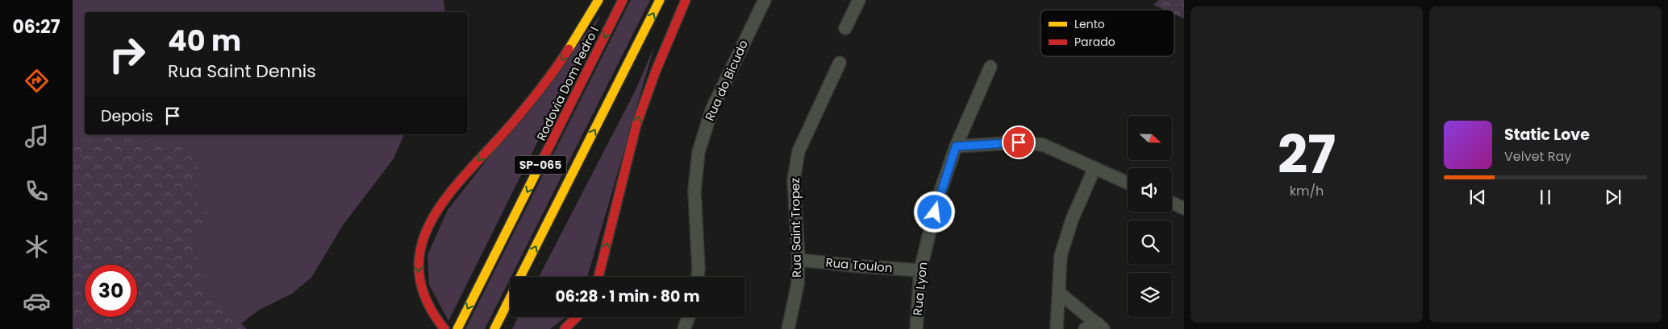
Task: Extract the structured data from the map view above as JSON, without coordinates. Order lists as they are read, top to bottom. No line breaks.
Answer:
{"streets":{"highway":["Rodovia Dom Pedro I","SP-065"],"street":["Rua do Bicudo","Rua Saint Tropez","Rua Toulon","Rua Lyon"]},"crossings":[["Rua Saint Tropez","Rua Toulon"],["Rua Toulon","Rua Lyon"]],"legend":["Lento","Parado"],"north":"right","page":{"tabs":"06:27","tile":["27","km/h"],"turn":["40 m","Rua Saint Dennis"],"then":"Depois","song":["Static Love","Velvet Ray"],"limit":"30","trip":"06:28 · 1 min · 80 m"}}
